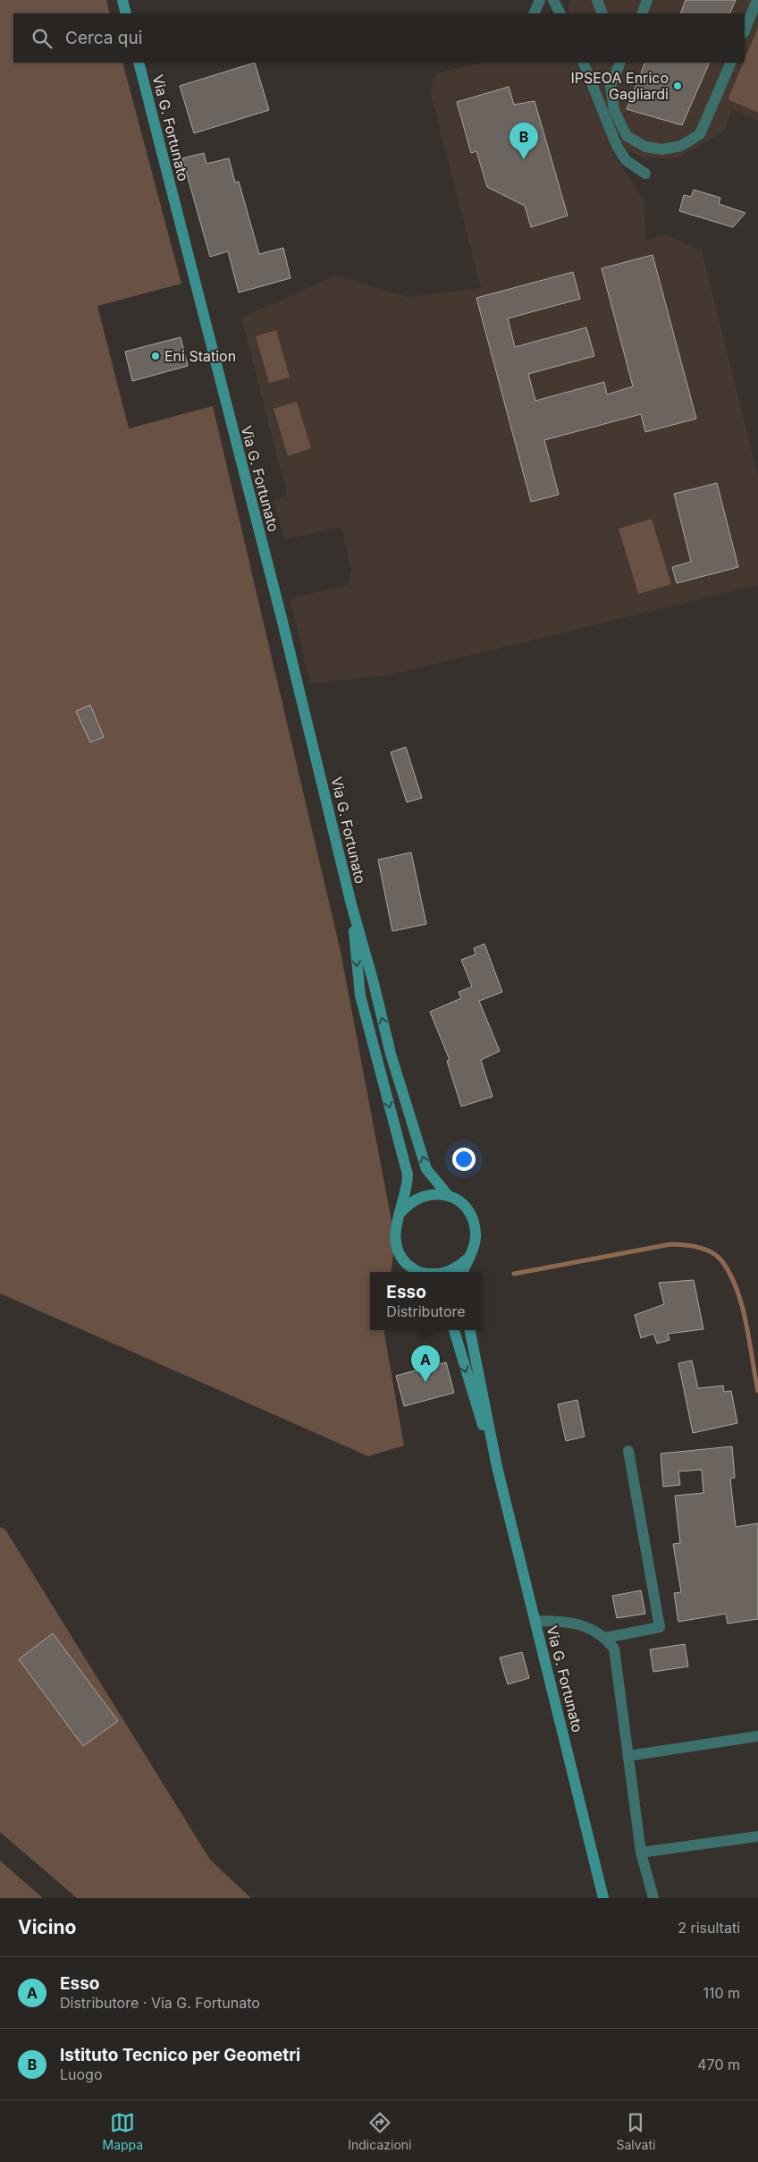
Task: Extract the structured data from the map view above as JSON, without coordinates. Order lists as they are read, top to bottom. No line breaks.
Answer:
{"streets":{"main road":["Via G. Fortunato"]},"places":["IPSEOA Enrico Gagliardi","Eni Station"],"page":{"search":"Cerca qui","pins":["B","A"],"popup":["Esso","Distributore"],"heading":["Vicino","2 risultati"],"list":[{"mark":"A","name":"Esso","note":"Distributore · Via G. Fortunato","value":"110 m"},{"mark":"B","name":"Istituto Tecnico per Geometri","note":"Luogo","value":"470 m"}],"nav":["Mappa","Indicazioni","Salvati"]}}
